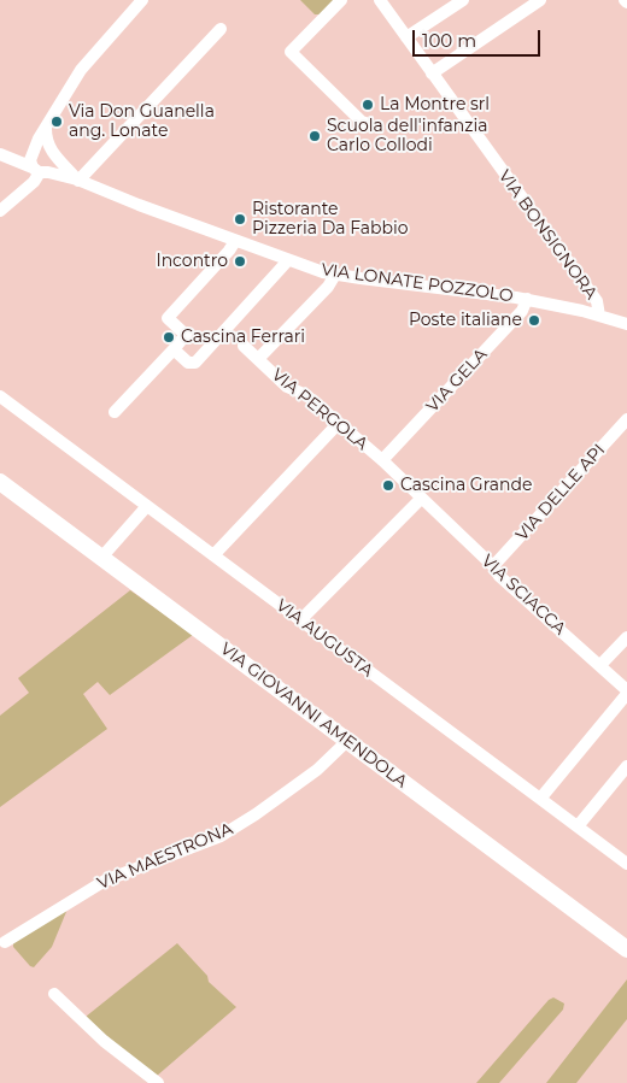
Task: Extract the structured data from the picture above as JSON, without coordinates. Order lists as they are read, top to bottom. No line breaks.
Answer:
{"streets":{"main road":["VIA GIOVANNI AMENDOLA"],"street":["VIA BONSIGNORA","VIA LONATE POZZOLO","VIA GELA","VIA PERGOLA","VIA DELLE API","VIA SCIACCA","VIA AUGUSTA","VIA MAESTRONA"]},"crossings":[["VIA BONSIGNORA","VIA LONATE POZZOLO"],["VIA LONATE POZZOLO","VIA GELA"],["VIA GELA","VIA PERGOLA"],["VIA PERGOLA","VIA SCIACCA"],["VIA DELLE API","VIA SCIACCA"],["VIA GIOVANNI AMENDOLA","VIA MAESTRONA"]],"places":["La Montre srl","Via Don Guanella ang. Lonate","Scuola dell'infanzia Carlo Collodi","Ristorante Pizzeria Da Fabbio","Incontro","Poste italiane","Cascina Ferrari","Cascina Grande"],"scale_bar":"100 m"}
